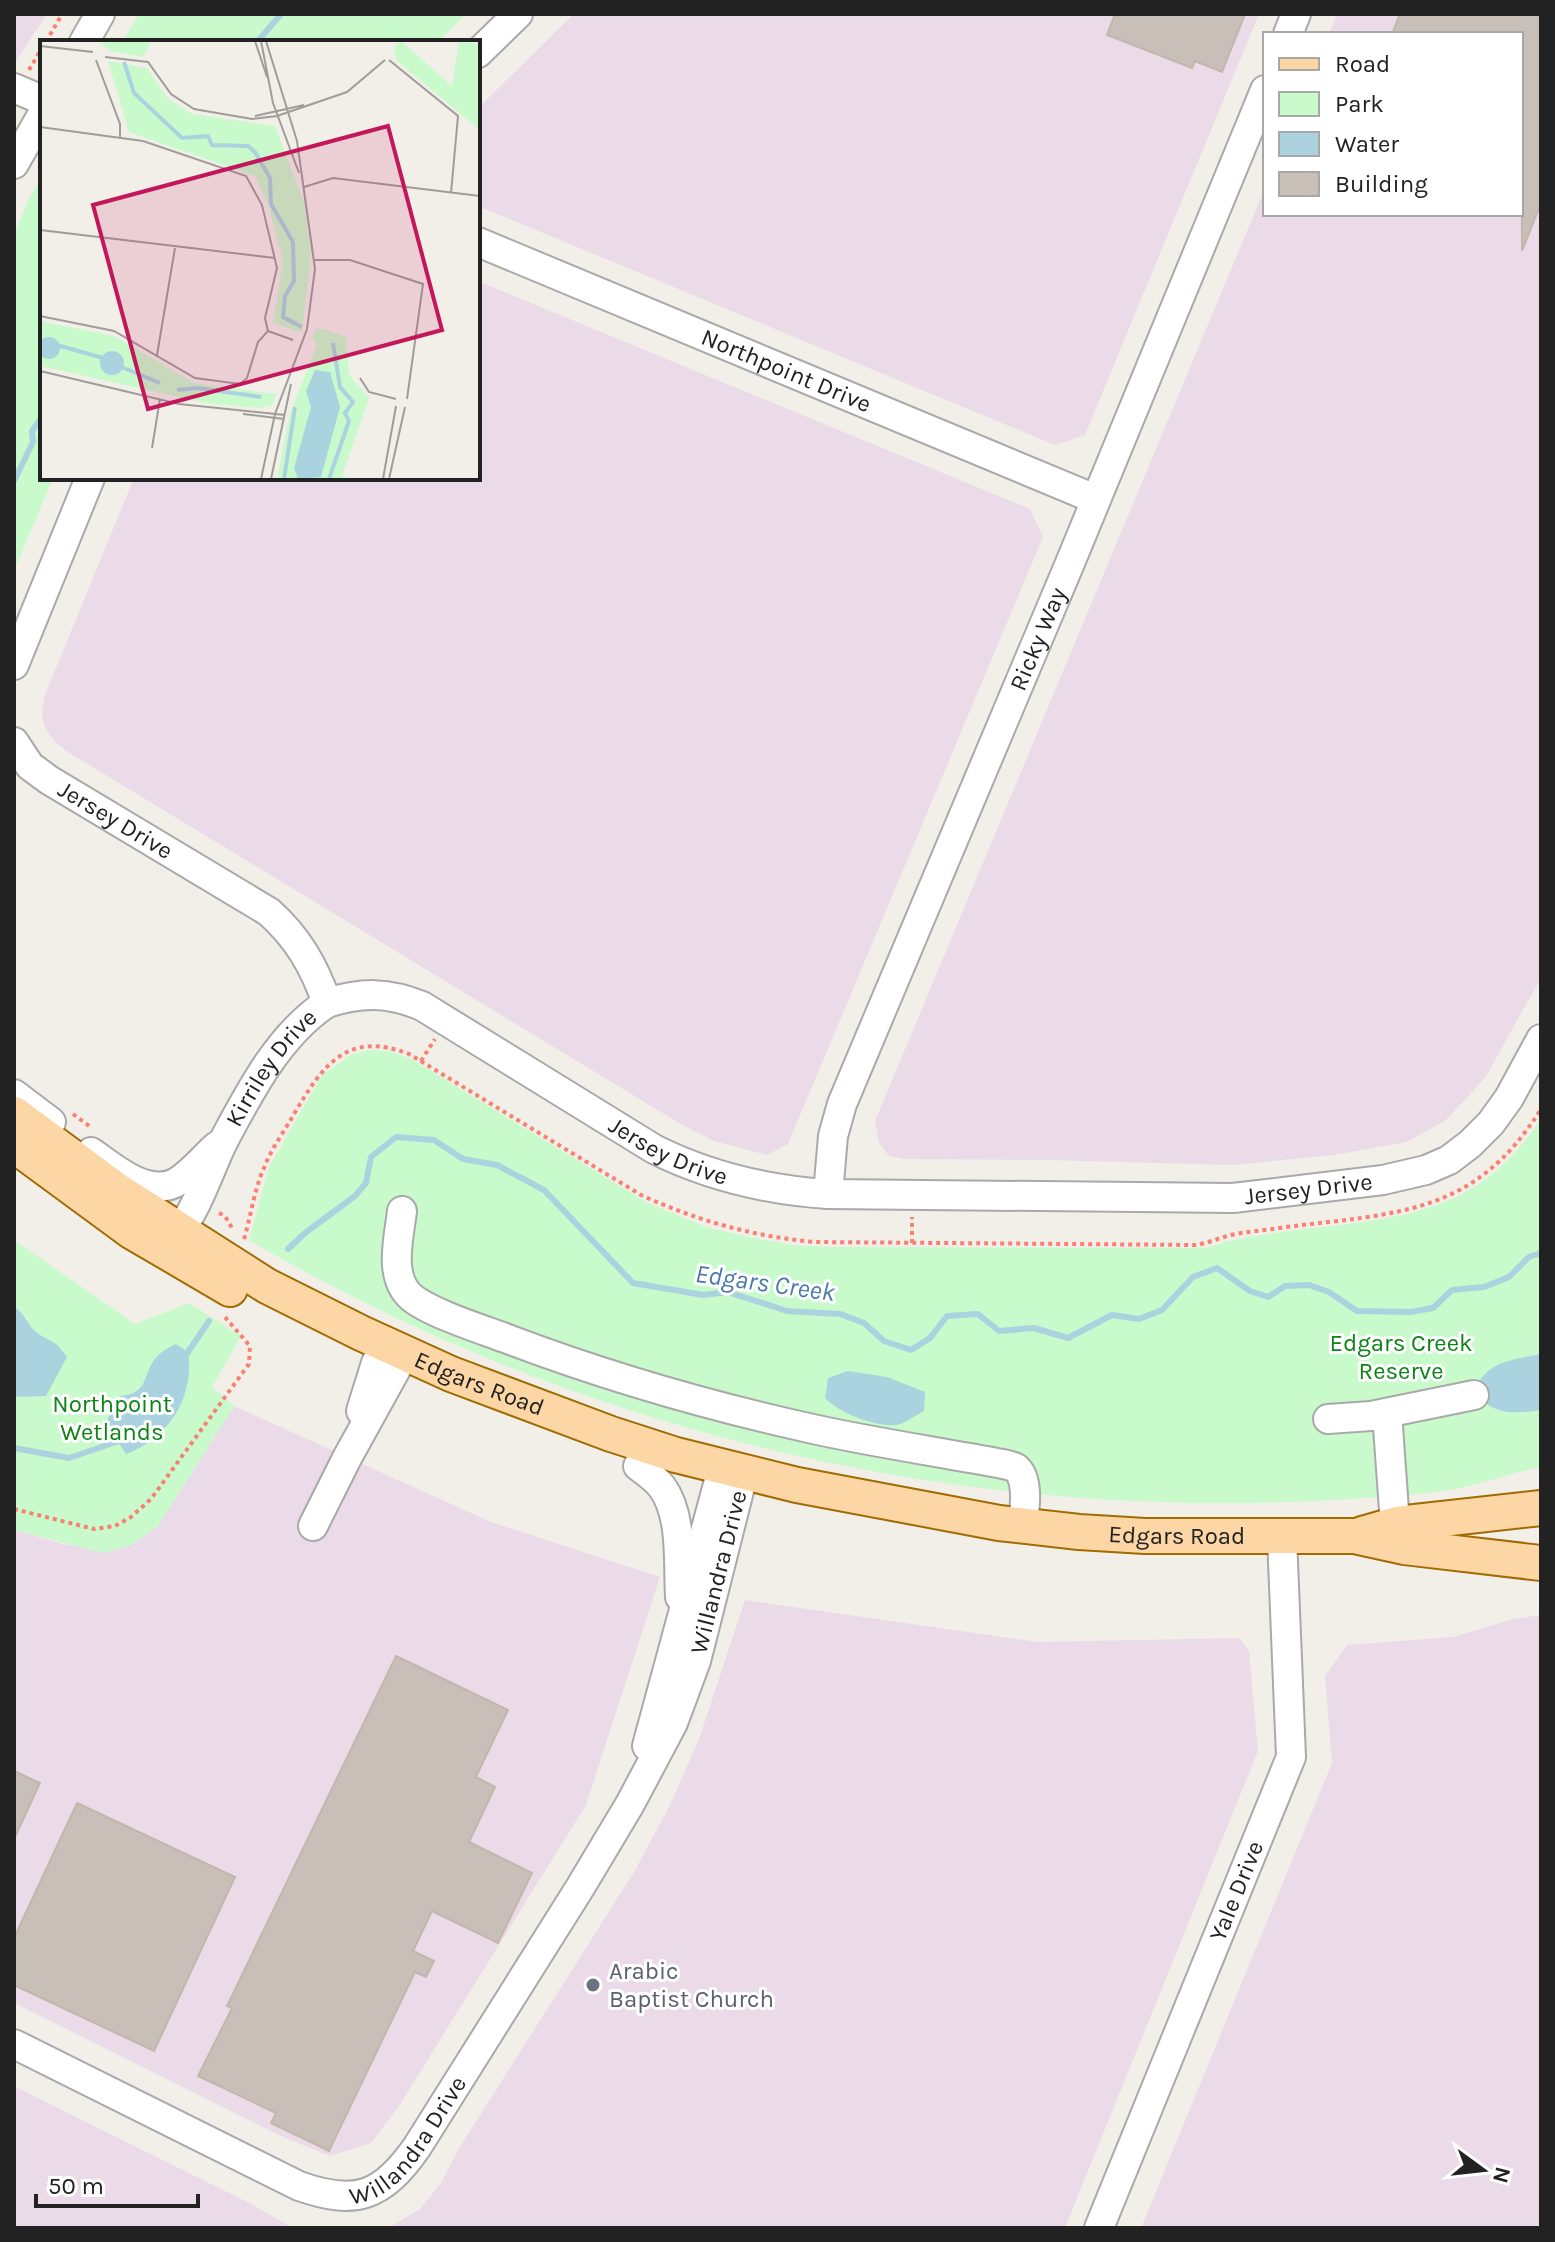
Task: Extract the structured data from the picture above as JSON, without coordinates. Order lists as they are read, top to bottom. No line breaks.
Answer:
{"streets":{"main road":["Edgars Road"],"street":["Northpoint Drive","Ricky Way","Jersey Drive","Kirriley Drive","Willandra Drive","Yale Drive"]},"crossings":[["Northpoint Drive","Ricky Way"],["Ricky Way","Jersey Drive"],["Jersey Drive","Kirriley Drive"],["Kirriley Drive","Edgars Road"],["Edgars Road","Willandra Drive"],["Edgars Road","Yale Drive"]],"water":["Edgars Creek"],"parks":["Edgars Creek Reserve","Northpoint Wetlands"],"places":["Arabic Baptist Church"],"legend":["Road","Park","Water","Building"],"scale_bar":"50 m","north":"right"}
